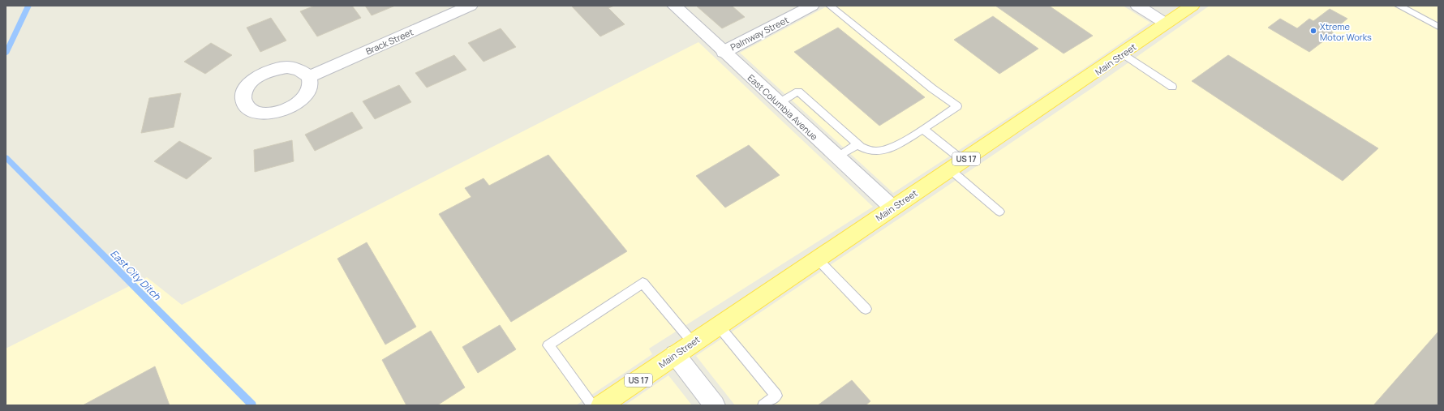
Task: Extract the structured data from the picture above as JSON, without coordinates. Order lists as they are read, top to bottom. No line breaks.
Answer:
{"streets":{"main road":["Main Street","US 17"],"street":["Palmway Street","Brack Street","East Columbia Avenue"]},"crossings":[["Palmway Street","East Columbia Avenue"],["Main Street","East Columbia Avenue"]],"water":["East City Ditch"],"places":["Xtreme Motor Works"]}
